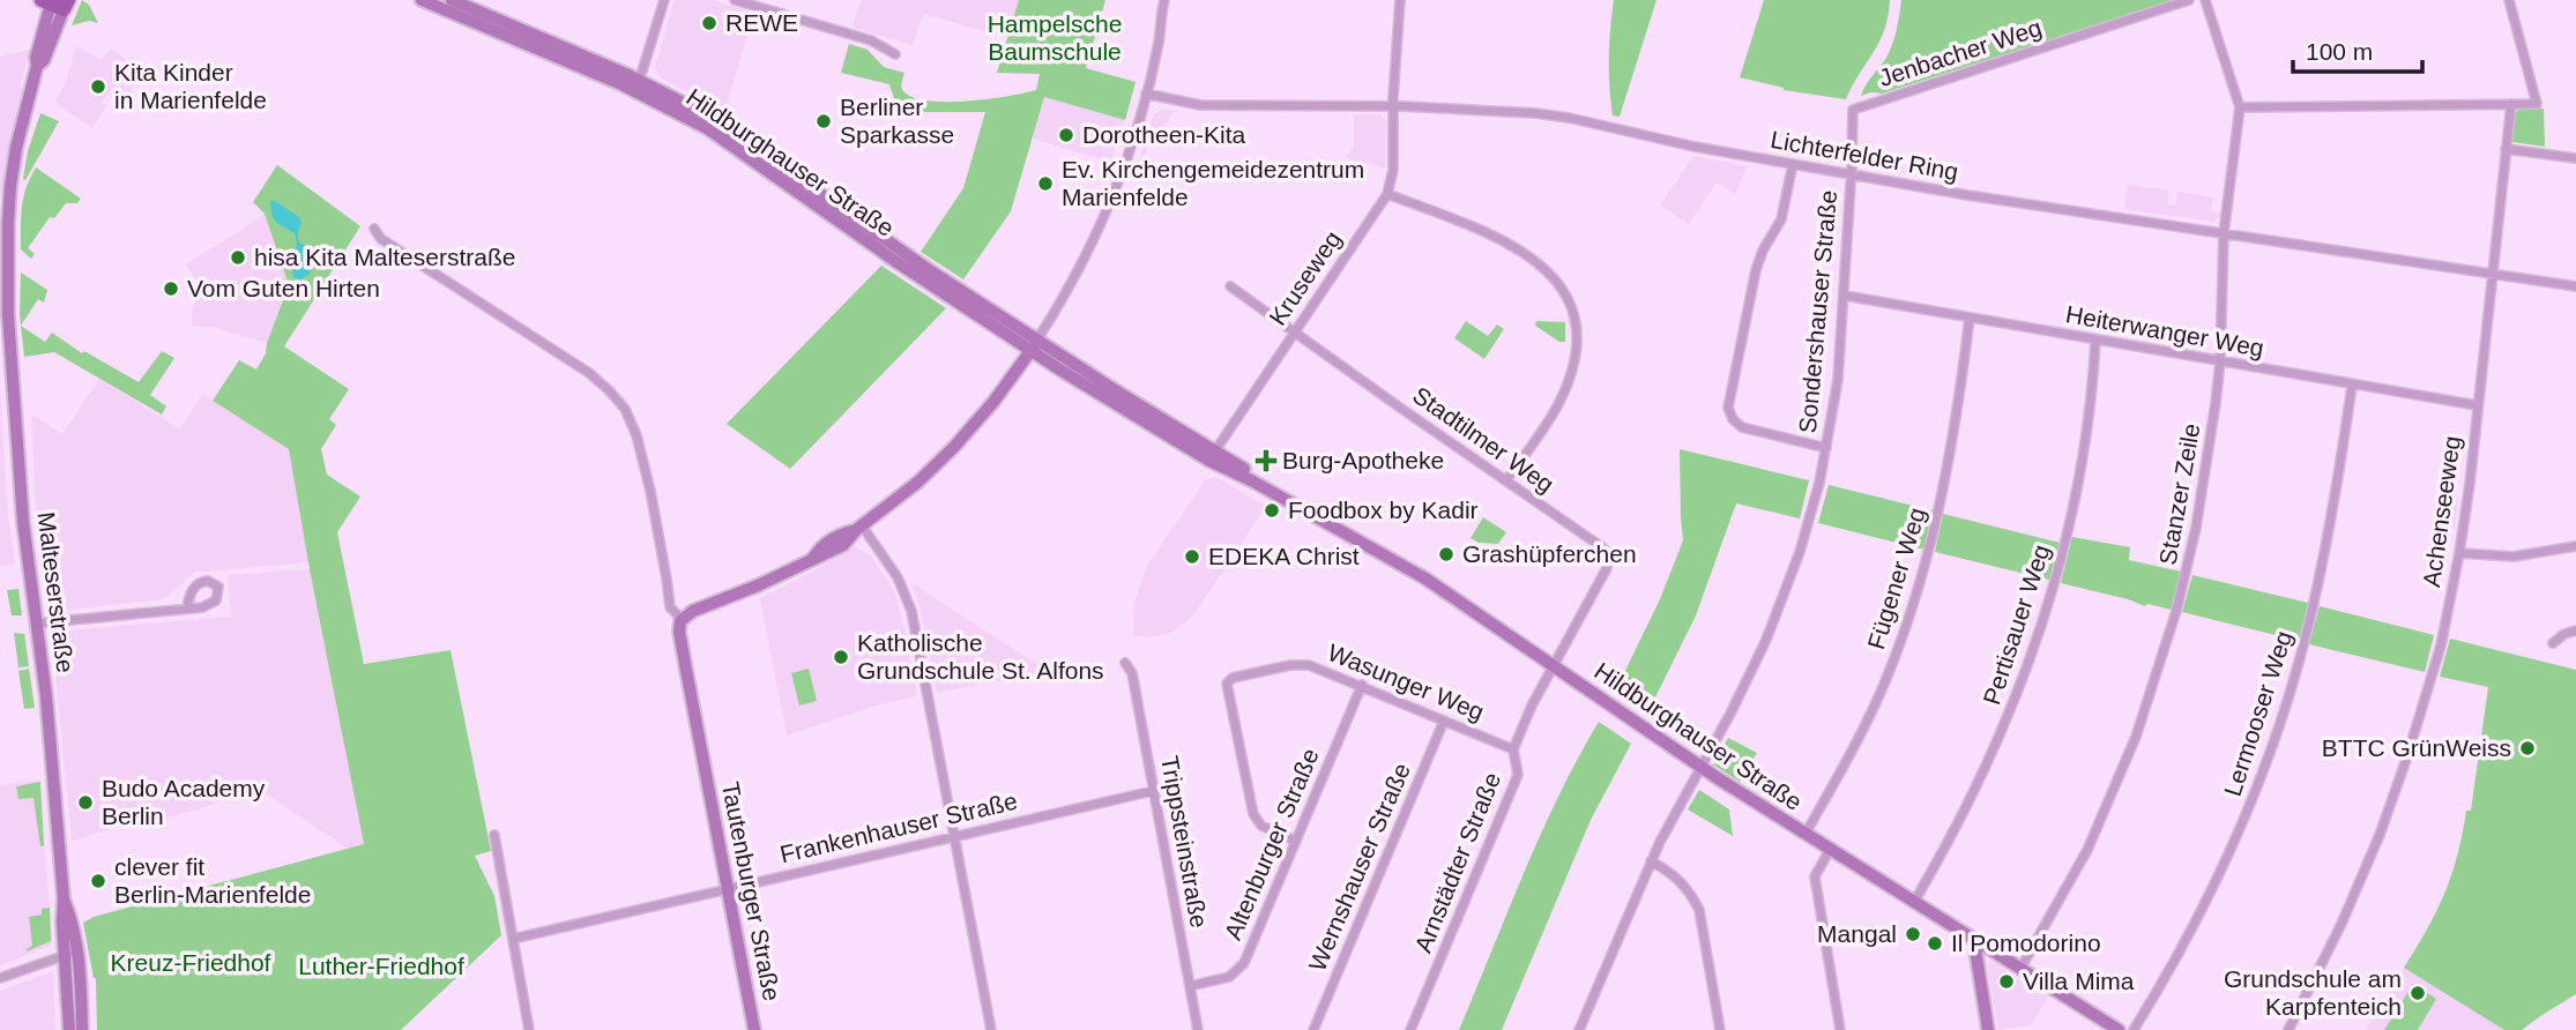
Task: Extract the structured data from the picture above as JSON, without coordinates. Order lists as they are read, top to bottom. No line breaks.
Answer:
{"streets":{"main road":["Hildburghauser Straße","Malteserstraße","Tautenburger Straße"],"street":["Jenbacher Weg","Lichterfelder Ring","Kruseweg","Sondershauser Straße","Heiterwanger Weg","Stadtilmer Weg","Stanzer Zeile","Achenseeweg","Fügener Weg","Pertisauer Weg","Wasunger Weg","Lermooser Weg","Frankenhauser Straße","Trippsteinstraße","Altenburger Straße","Arnstädter Straße","Wernshauser Straße"]},"crossings":[["Jenbacher Weg","Lichterfelder Ring"],["Jenbacher Weg","Sondershauser Straße"],["Lichterfelder Ring","Kruseweg"],["Lichterfelder Ring","Sondershauser Straße"],["Lichterfelder Ring","Stanzer Zeile"],["Lichterfelder Ring","Achenseeweg"],["Hildburghauser Straße","Kruseweg"],["Hildburghauser Straße","Sondershauser Straße"],["Hildburghauser Straße","Stadtilmer Weg"],["Hildburghauser Straße","Stanzer Zeile"],["Hildburghauser Straße","Fügener Weg"],["Hildburghauser Straße","Pertisauer Weg"],["Hildburghauser Straße","Arnstädter Straße"],["Kruseweg","Stadtilmer Weg"],["Sondershauser Straße","Heiterwanger Weg"],["Heiterwanger Weg","Stanzer Zeile"],["Heiterwanger Weg","Achenseeweg"],["Heiterwanger Weg","Fügener Weg"],["Heiterwanger Weg","Pertisauer Weg"],["Heiterwanger Weg","Lermooser Weg"],["Stadtilmer Weg","Arnstädter Straße"],["Wasunger Weg","Altenburger Straße"],["Wasunger Weg","Arnstädter Straße"],["Wasunger Weg","Wernshauser Straße"],["Frankenhauser Straße","Trippsteinstraße"],["Frankenhauser Straße","Tautenburger Straße"],["Trippsteinstraße","Altenburger Straße"]],"parks":["Hampelsche Baumschule","Kreuz-Friedhof","Luther-Friedhof"],"places":{"other":["REWE","Kita Kinder in Marienfelde","Berliner Sparkasse","Dorotheen-Kita","Ev. Kirchengemeidezentrum Marienfelde","hisa Kita Malteserstraße","Vom Guten Hirten","Foodbox by Kadir","Grashüpferchen","EDEKA Christ","Katholische Grundschule St. Alfons","BTTC GrünWeiss","Budo Academy Berlin","clever fit Berlin-Marienfelde","Mangal","Il Pomodorino","Villa Mima","Grundschule am Karpfenteich"],"health":["Burg-Apotheke"]},"scale_bar":"100 m"}
